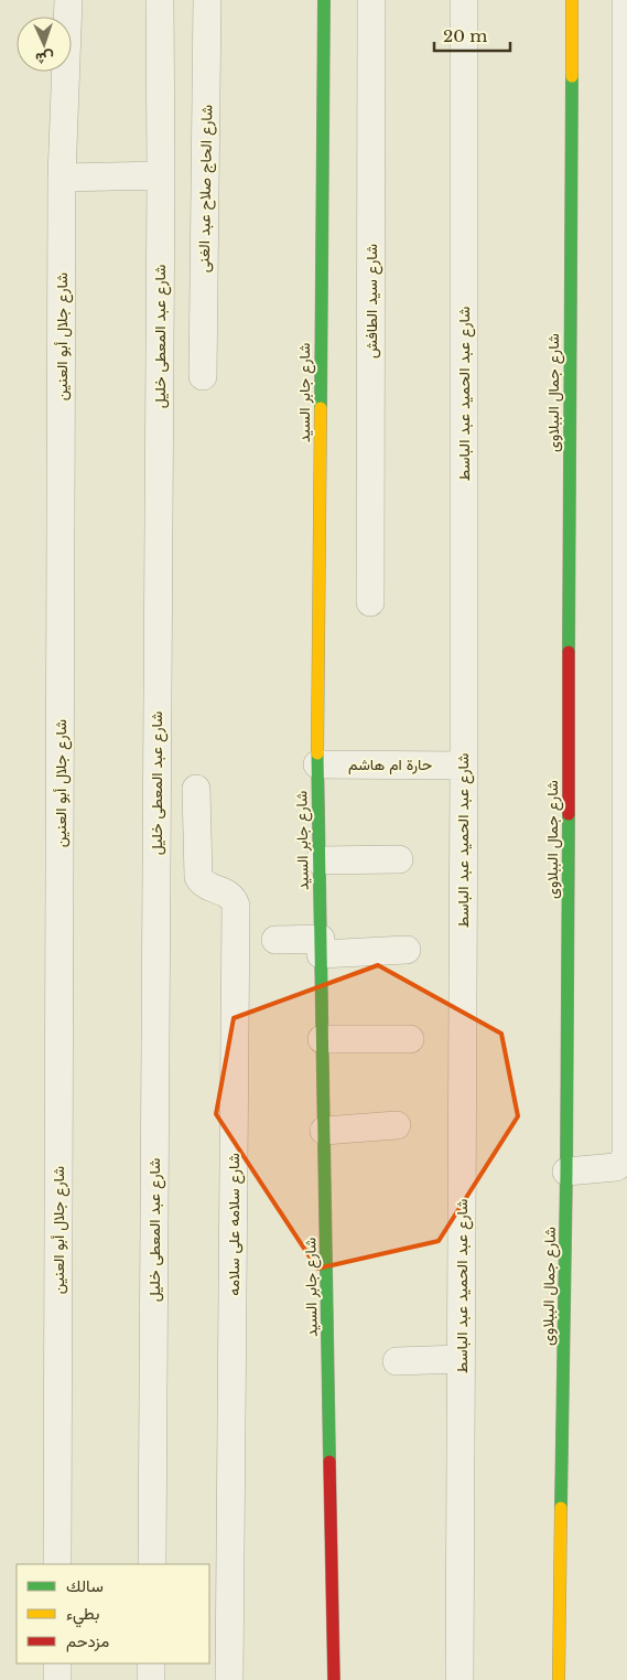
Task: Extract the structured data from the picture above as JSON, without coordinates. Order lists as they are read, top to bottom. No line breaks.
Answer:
{"streets":{"street":["شارع الحاج صلاح عبد الغنى","شارع سيد الطافش","شارع جلال أبو العنين","شارع عبد المعطى خليل","شارع جابر السيد","شارع جمال الببلاوى","شارع عبد الحميد عبد الباسط","حارة ام هاشم","شارع سلامه على سلامه"]},"crossings":[["شارع جابر السيد","حارة ام هاشم"],["شارع عبد الحميد عبد الباسط","حارة ام هاشم"]],"legend":["سالك","بطيء","مزدحم"],"scale_bar":"20 m","north":"bottom"}
